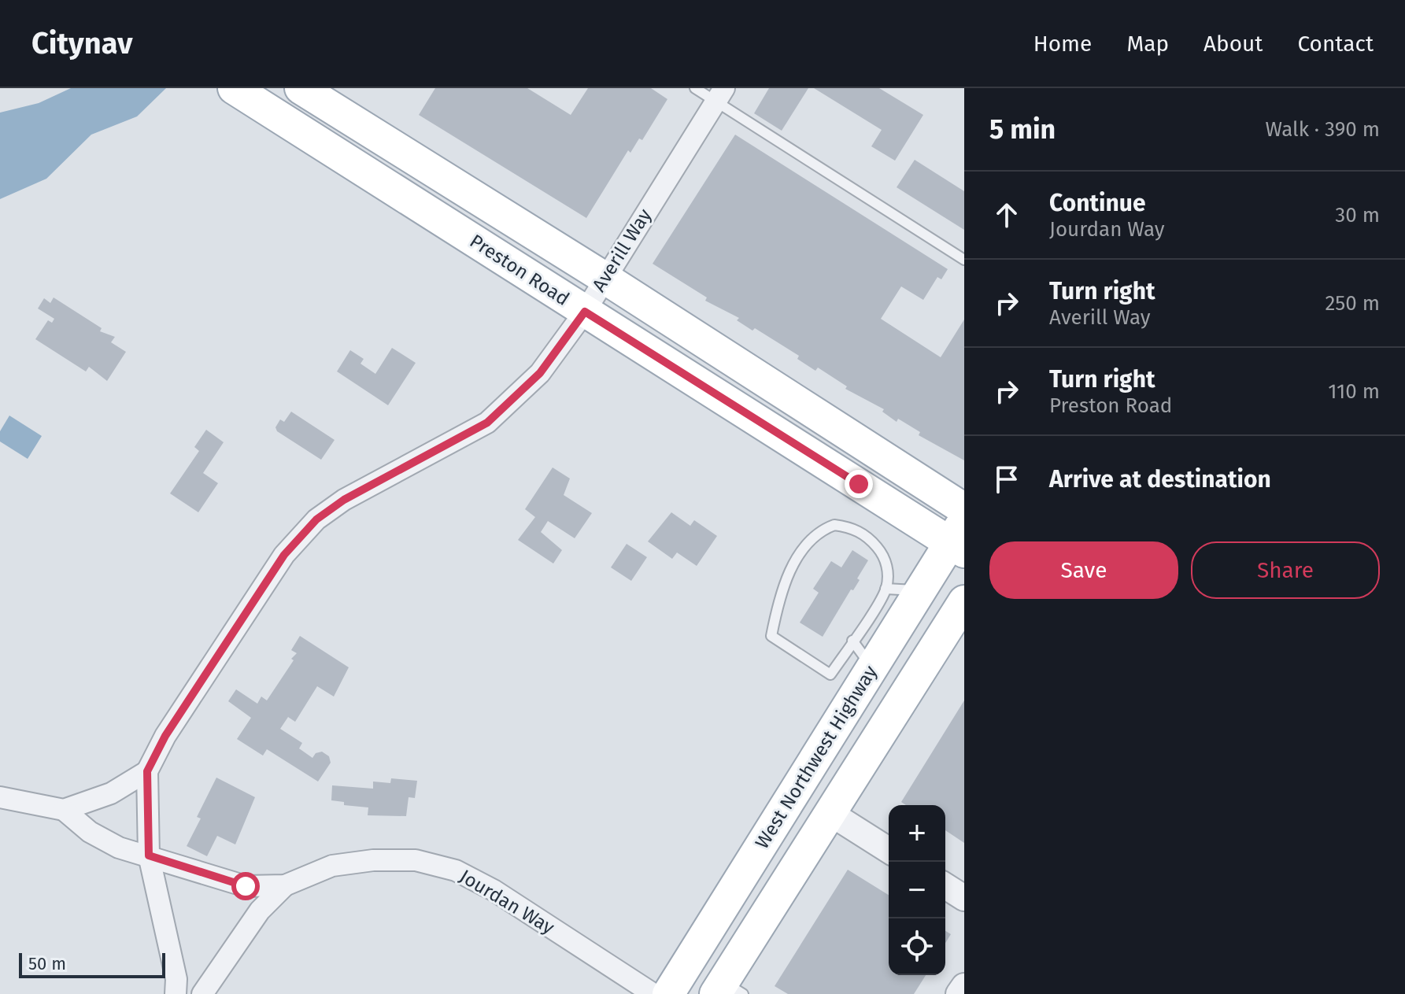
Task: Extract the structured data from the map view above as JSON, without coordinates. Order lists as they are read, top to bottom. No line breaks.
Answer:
{"streets":{"main road":["Preston Road","West Northwest Highway"],"street":["Averill Way","Jourdan Way"]},"crossings":[["Averill Way","Preston Road"],["Averill Way","Jourdan Way"],["Preston Road","West Northwest Highway"]],"scale_bar":"50 m","page":{"header":"Citynav","nav":["Home","Map","About","Contact"],"heading":["5 min","Walk · 390 m"],"list":[["Continue","Jourdan Way","30 m"],["Turn right","Averill Way","250 m"],["Turn right","Preston Road","110 m"],"Arrive at destination"],"buttons":["Save","Share"],"map_buttons":["+","−"],"scale":"50 m"}}
